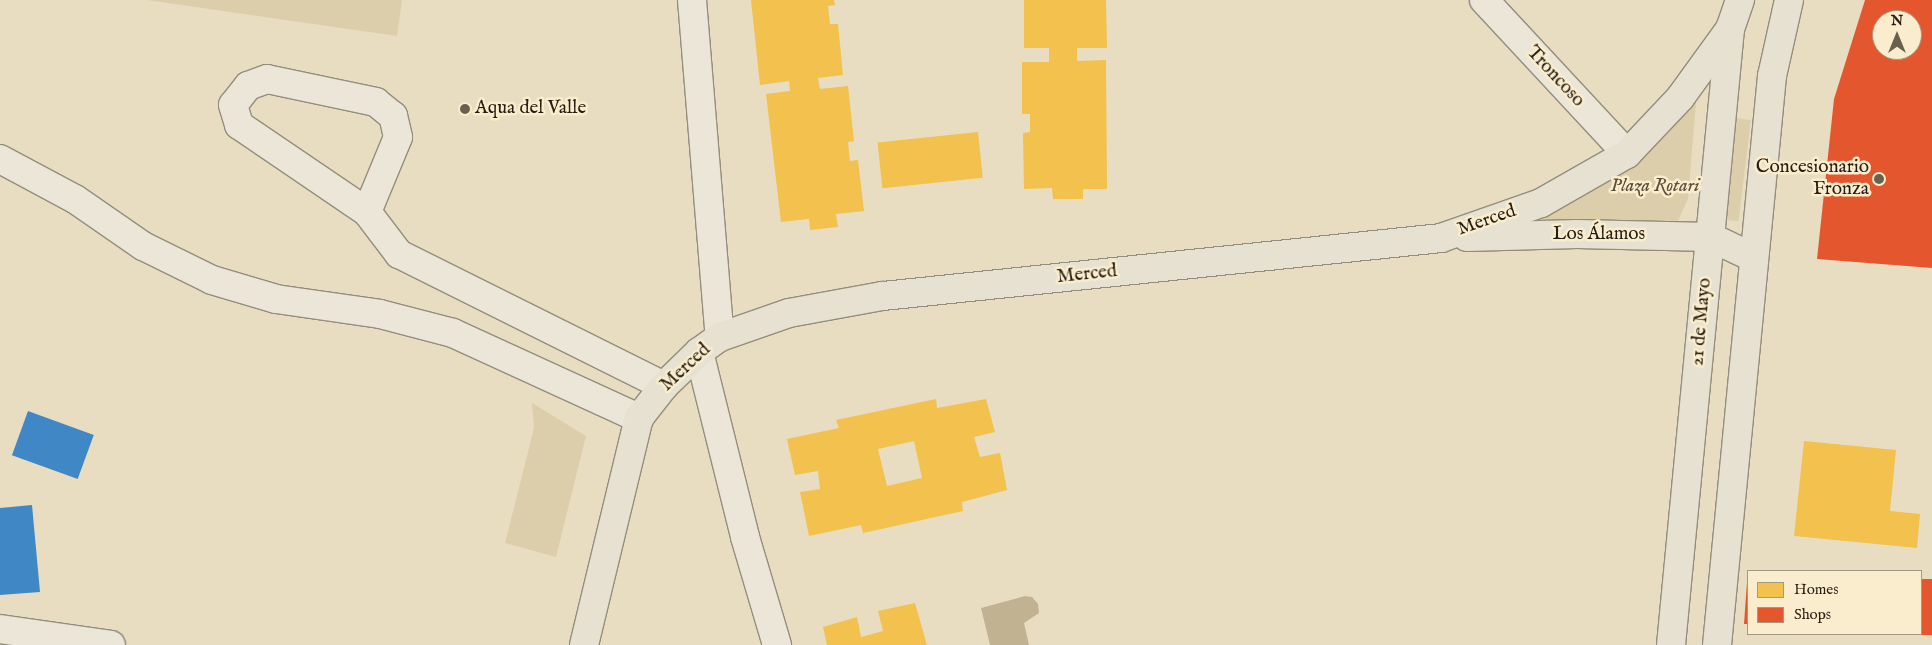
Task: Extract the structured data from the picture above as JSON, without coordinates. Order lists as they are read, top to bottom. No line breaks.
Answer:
{"streets":{"main road":["Merced","Los Álamos","21 de Mayo"],"street":["Troncoso"]},"crossings":[["Troncoso","Merced"],["Merced","Los Álamos"],["Merced","21 de Mayo"],["Los Álamos","21 de Mayo"]],"parks":["Plaza Rotari"],"places":["Aqua del Valle","Concesionario Fronza"],"legend":["Homes","Shops"],"north":"top"}
